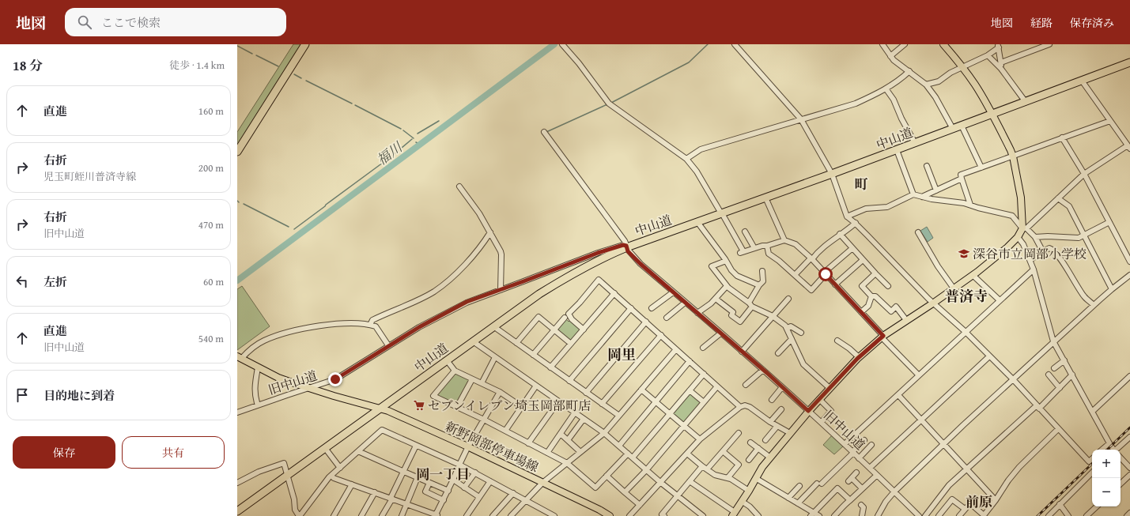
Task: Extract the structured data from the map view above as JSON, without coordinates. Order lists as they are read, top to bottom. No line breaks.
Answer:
{"streets":{"highway":["中山道"],"main road":["新野岡部停車場線"],"street":["旧中山道"]},"crossings":[["中山道","旧中山道"],["中山道","新野岡部停車場線"],["旧中山道","新野岡部停車場線"]],"districts":["町","普済寺","岡里","岡一丁目","前原"],"water":["福川"],"places":{"school or university":["深谷市立岡部小学校"],"supermarket":["セブンイレブン埼玉岡部町店"]},"page":{"header":"地図","search":"ここで検索","nav":["地図","経路","保存済み"],"heading":["18 分","徒歩 · 1.4 km"],"list":[["直進","160 m"],["右折","児玉町蛭川普済寺線","200 m"],["右折","旧中山道","470 m"],["左折","60 m"],["直進","旧中山道","540 m"],"目的地に到着"],"buttons":["保存","共有"],"map_buttons":["+","−"]}}
